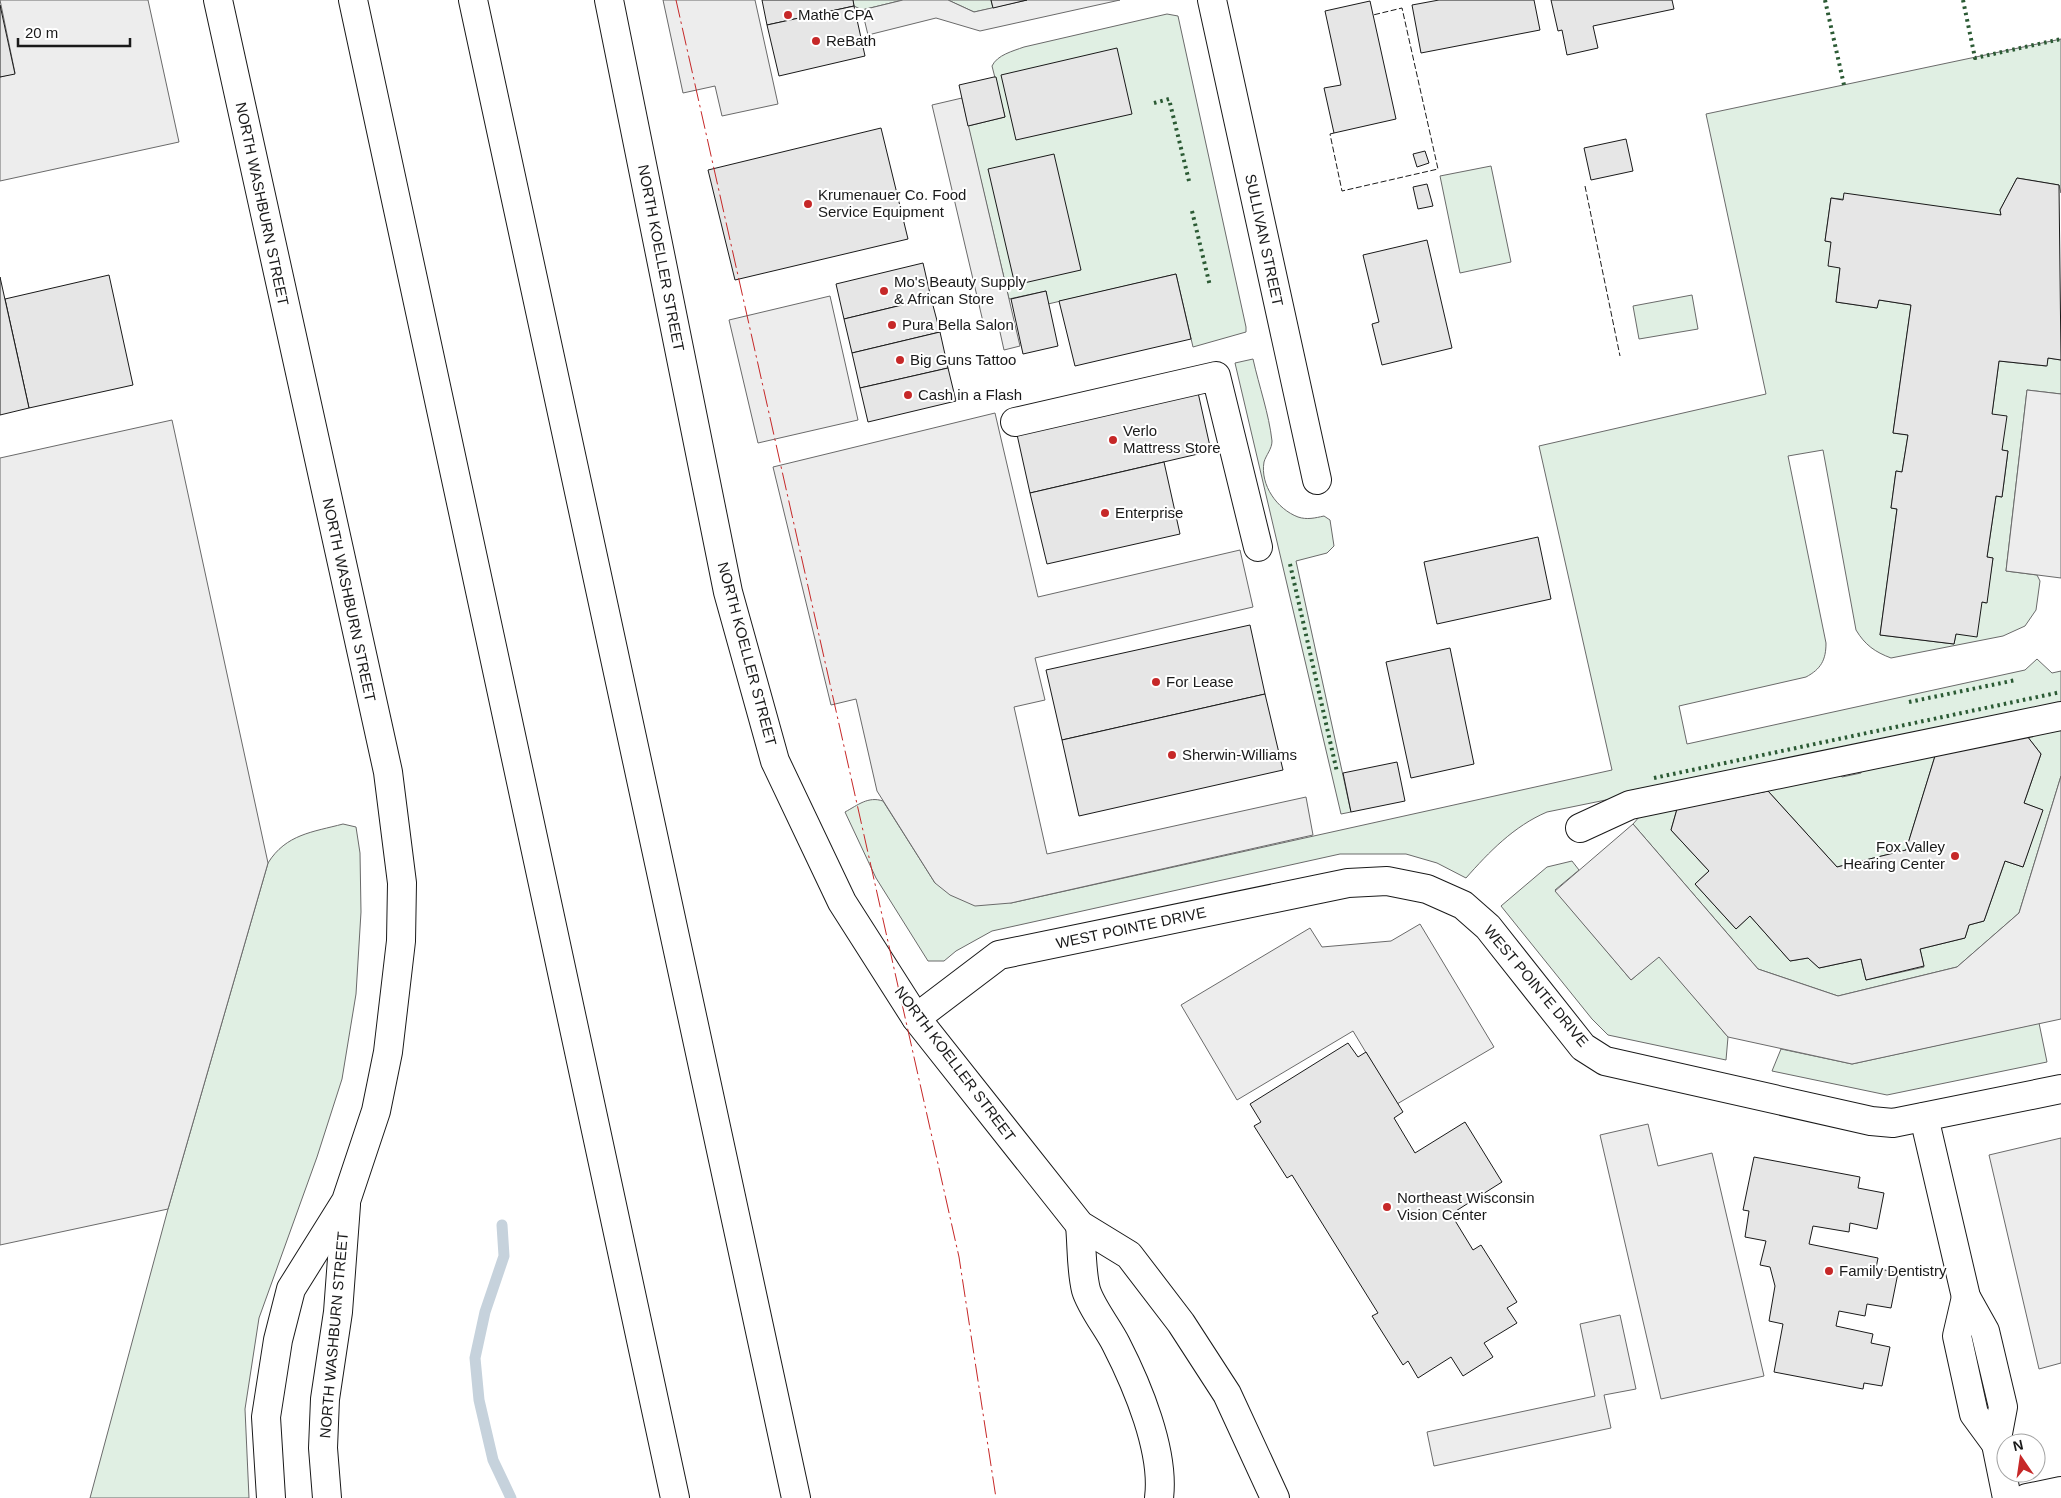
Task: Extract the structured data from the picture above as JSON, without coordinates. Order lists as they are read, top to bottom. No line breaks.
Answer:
{"streets":{"main road":["NORTH WASHBURN STREET","SULLIVAN STREET","NORTH KOELLER STREET","WEST POINTE DRIVE"]},"crossings":[["NORTH KOELLER STREET","WEST POINTE DRIVE"]],"places":["Mathe CPA","ReBath","Krumenauer Co. Food Service Equipment","Mo's Beauty Supply & African Store","Pura Bella Salon","Big Guns Tattoo","Cash in a Flash","Verlo Mattress Store","Enterprise","For Lease","Sherwin-Williams","Fox Valley Hearing Center","Northeast Wisconsin Vision Center","Family Dentistry"],"scale_bar":"20 m","north":"top"}
